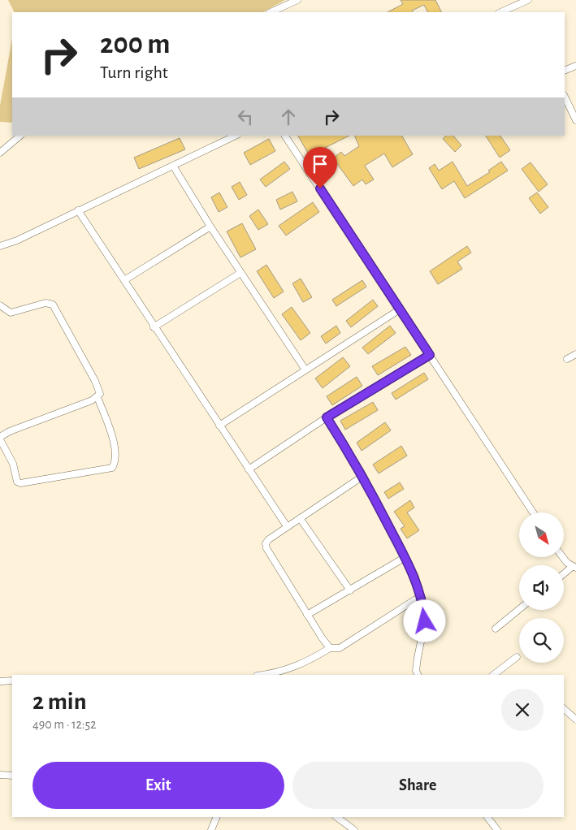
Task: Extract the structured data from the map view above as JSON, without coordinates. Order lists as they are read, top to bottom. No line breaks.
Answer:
{"north":"bottom right","page":{"turn":["200 m","Turn right"],"heading":["2 min","490 m · 12:52"],"buttons":["Exit","Share"]}}
